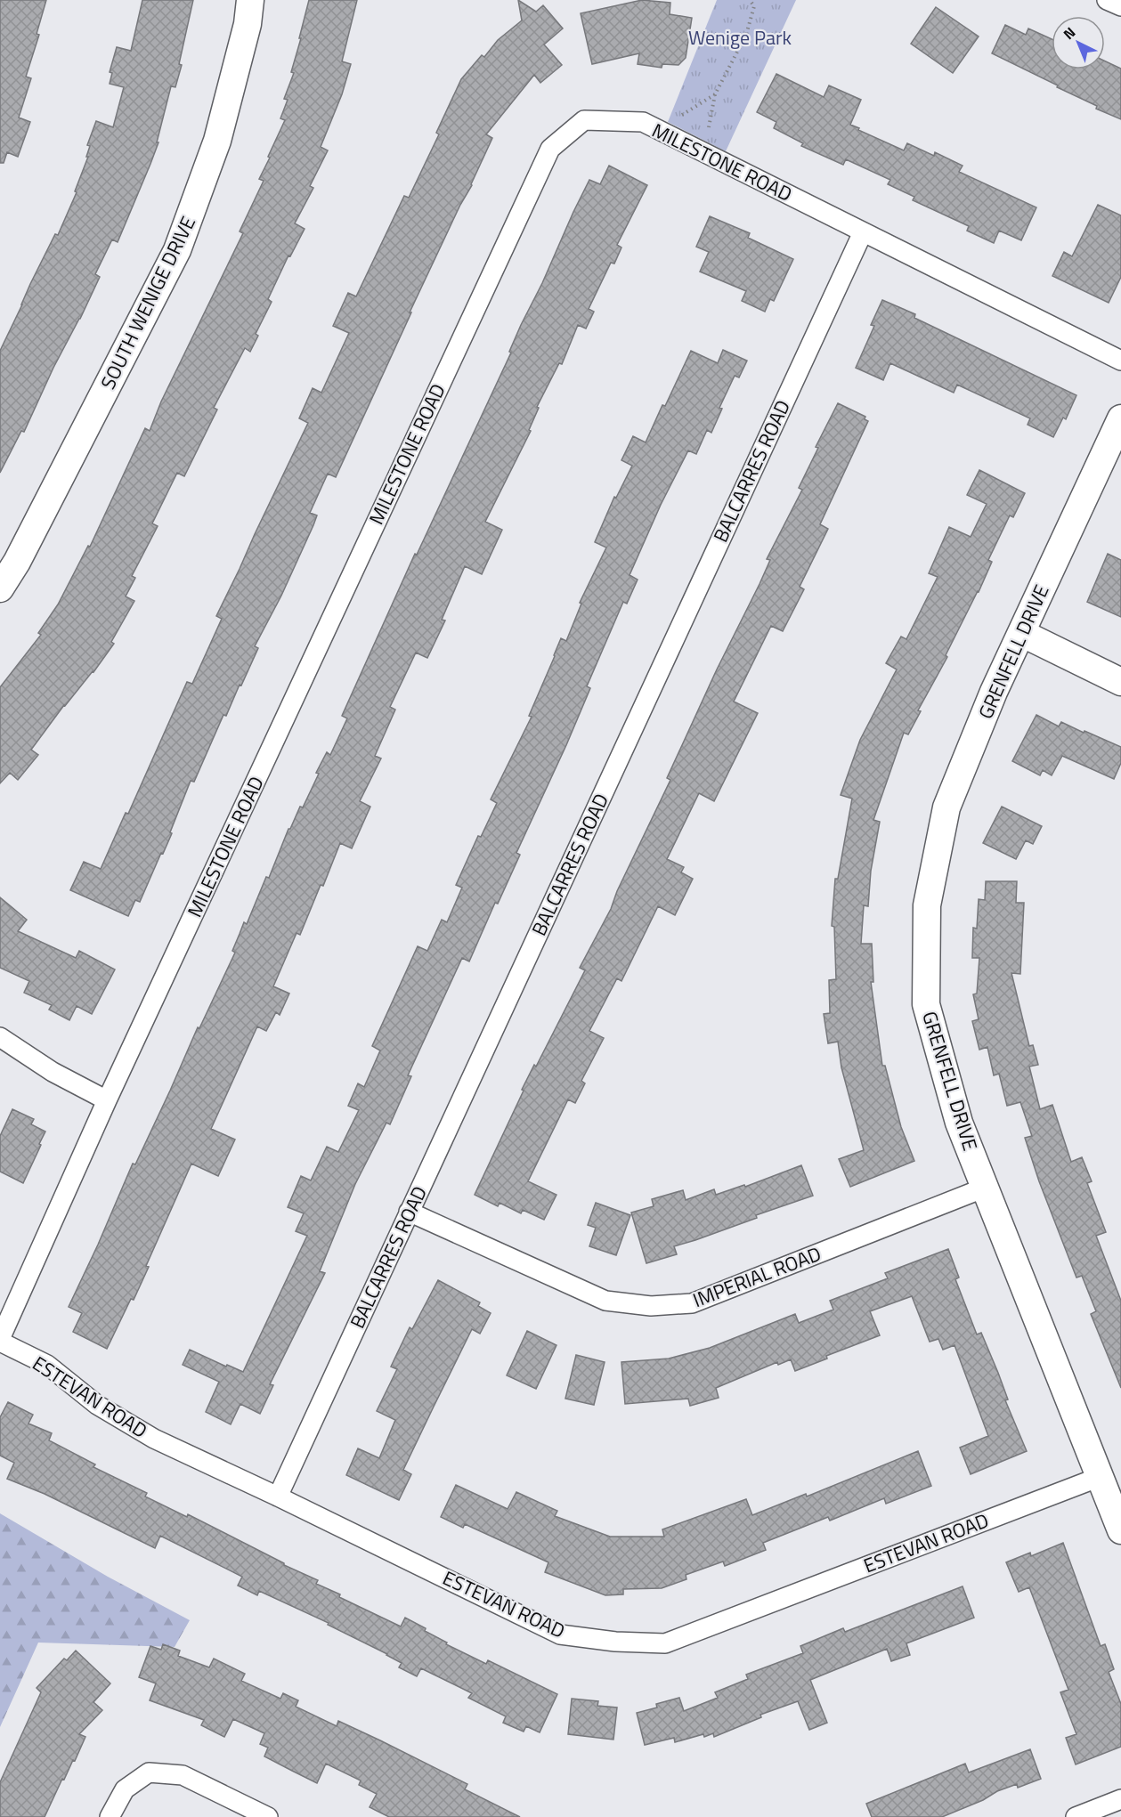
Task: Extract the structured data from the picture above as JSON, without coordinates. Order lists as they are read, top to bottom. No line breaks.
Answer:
{"streets":{"street":["MILESTONE ROAD","SOUTH WENIGE DRIVE","BALCARRES ROAD","GRENFELL DRIVE","IMPERIAL ROAD","ESTEVAN ROAD"]},"crossings":[["MILESTONE ROAD","BALCARRES ROAD"],["MILESTONE ROAD","ESTEVAN ROAD"],["BALCARRES ROAD","IMPERIAL ROAD"],["BALCARRES ROAD","ESTEVAN ROAD"],["GRENFELL DRIVE","IMPERIAL ROAD"],["GRENFELL DRIVE","ESTEVAN ROAD"]],"parks":["Wenige Park"],"north":"top left"}
